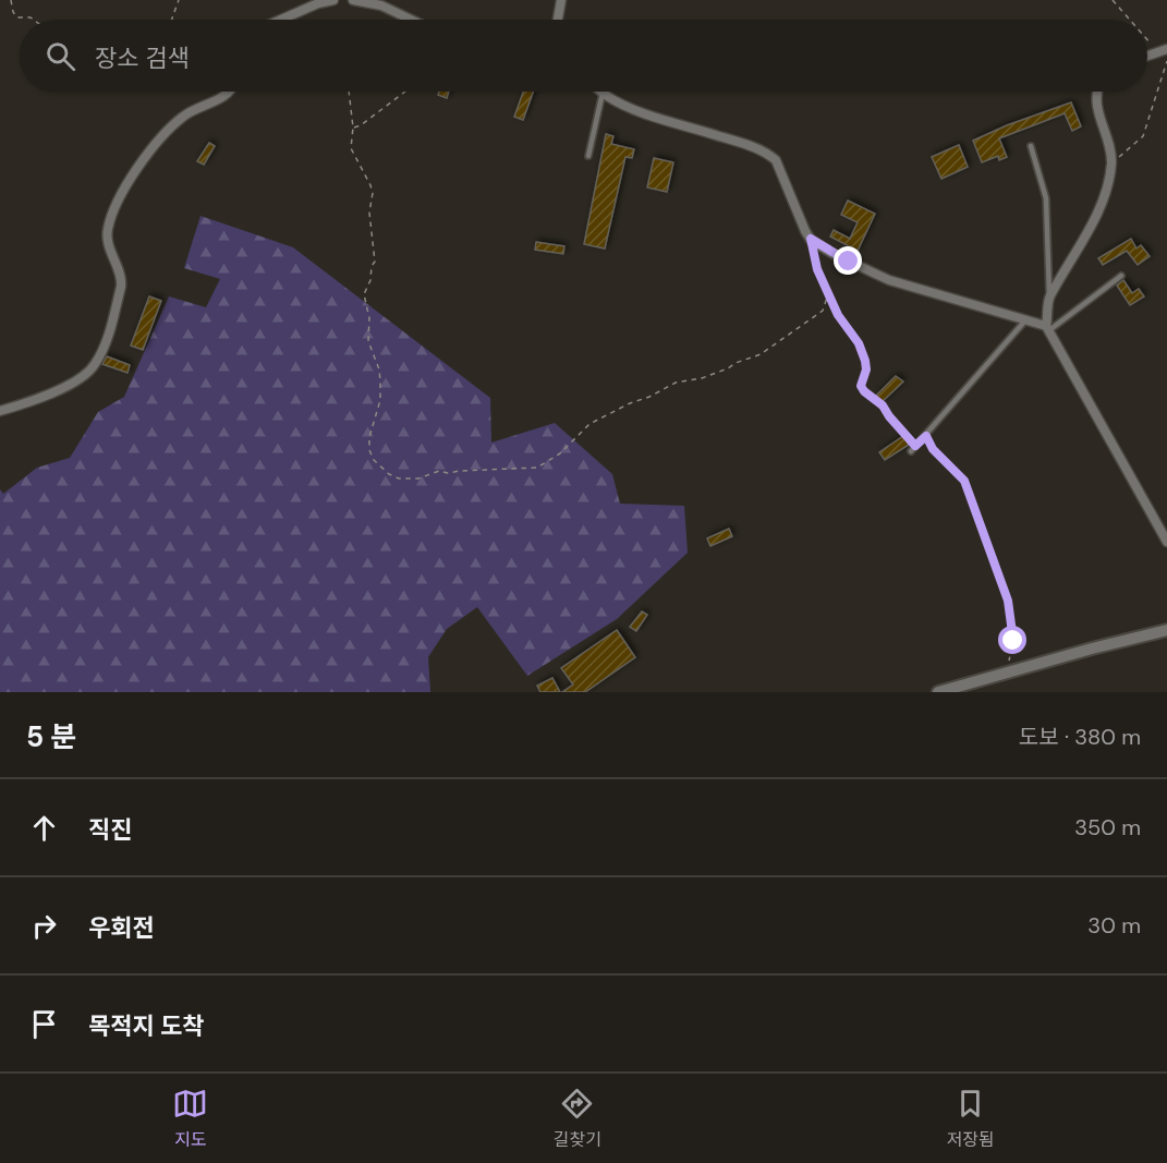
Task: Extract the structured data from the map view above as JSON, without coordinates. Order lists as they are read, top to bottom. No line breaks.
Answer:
{"page":{"search":"장소 검색","heading":["5 분","도보 · 380 m"],"list":[["직진","350 m"],["우회전","30 m"],"목적지 도착"],"nav":["지도","길찾기","저장됨"]}}
